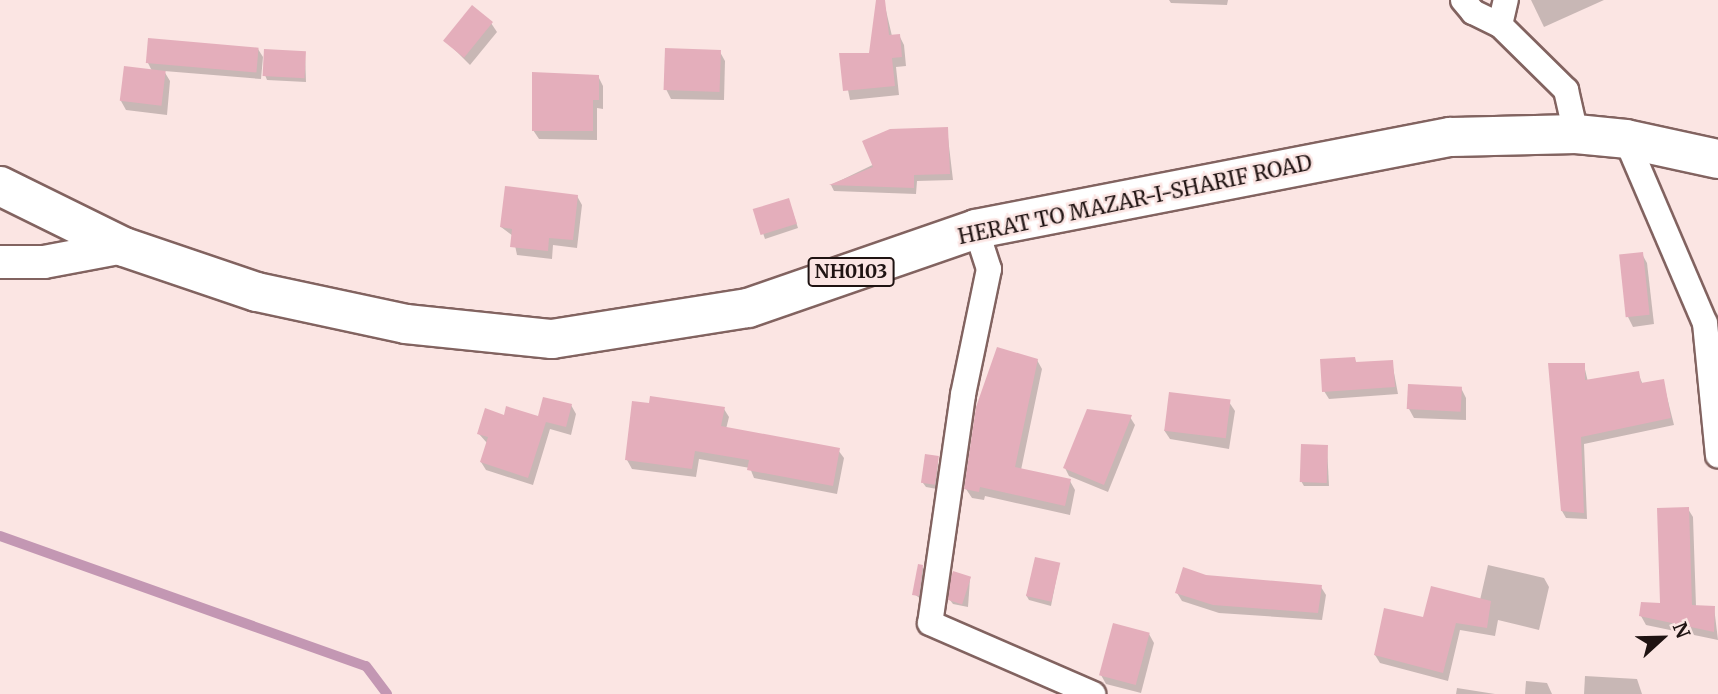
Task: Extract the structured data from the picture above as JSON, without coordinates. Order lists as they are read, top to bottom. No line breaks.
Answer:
{"streets":{"highway":["HERAT TO MAZAR-I-SHARIF ROAD","NH0103"]},"north":"right"}
